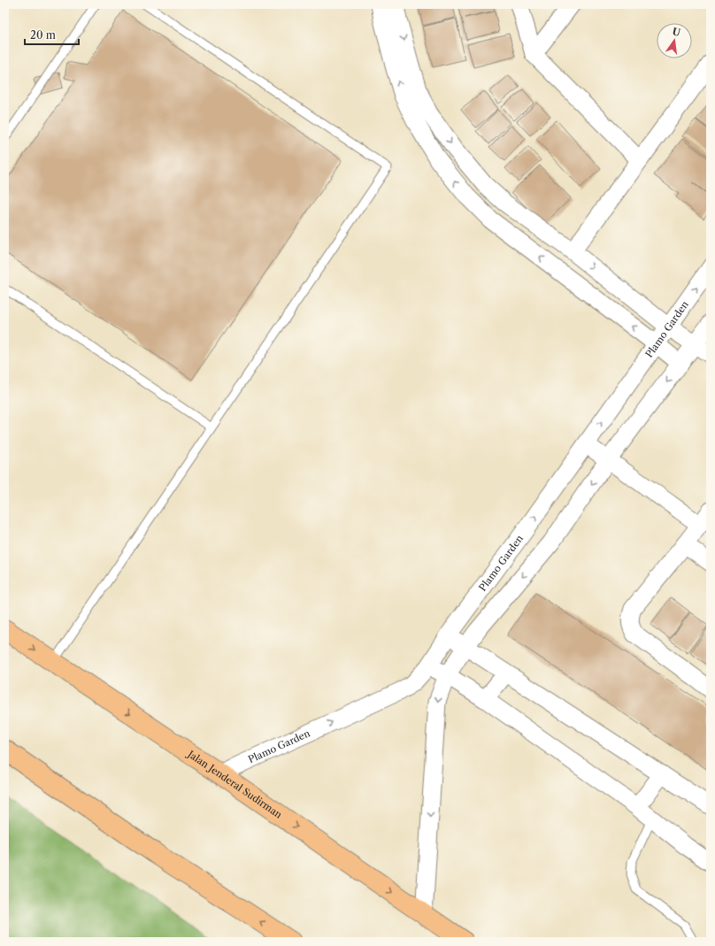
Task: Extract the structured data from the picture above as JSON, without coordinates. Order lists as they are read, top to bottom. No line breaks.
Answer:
{"streets":{"highway":["Jalan Jenderal Sudirman"],"street":["Plamo Garden"]},"crossings":[["Plamo Garden","Jalan Jenderal Sudirman"]],"scale_bar":"20 m","north":"top"}
